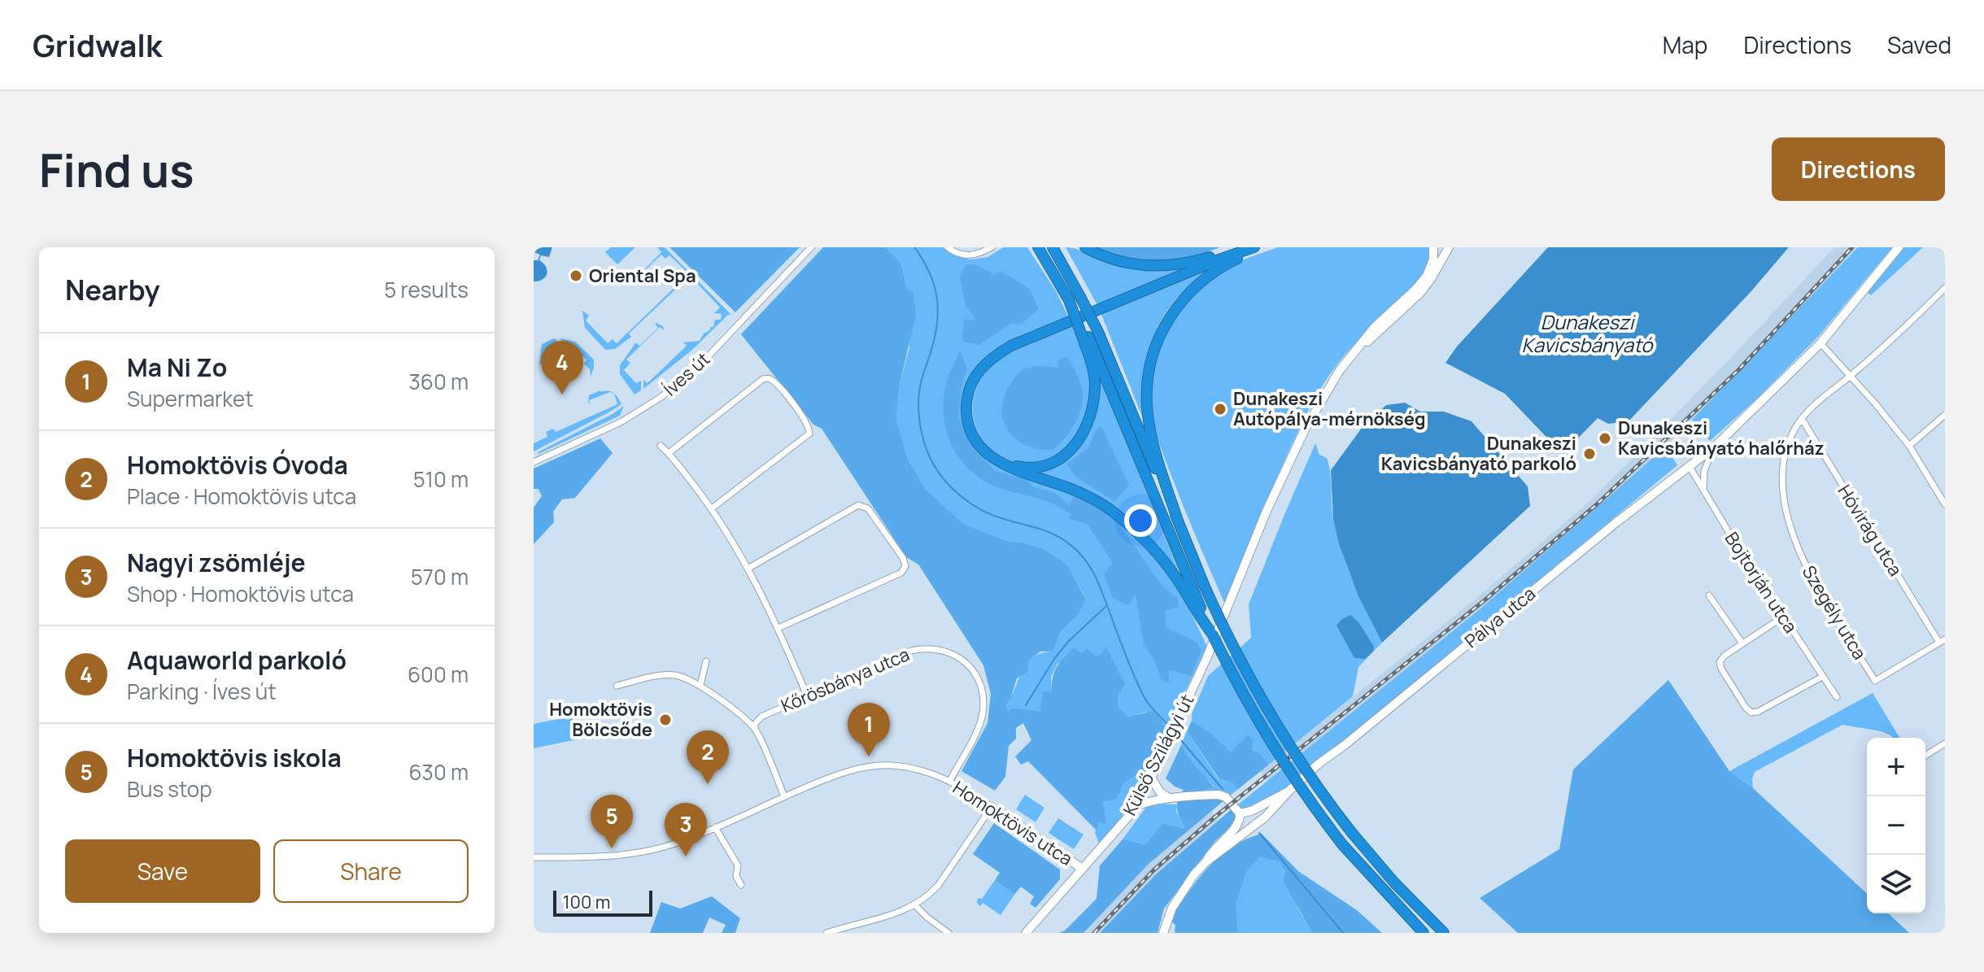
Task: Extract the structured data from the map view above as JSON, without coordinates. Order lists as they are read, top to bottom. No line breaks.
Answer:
{"streets":{"street":["Íves út","Hóvirág utca","Bojtorján utca","Szegély utca","Pálya utca","Kőrösbánya utca","Külső Szilágyi út","Homoktövis utca"]},"crossings":[["Hóvirág utca","Szegély utca"],["Bojtorján utca","Pálya utca"],["Kőrösbánya utca","Homoktövis utca"],["Külső Szilágyi út","Homoktövis utca"]],"water":["Dunakeszi Kavicsbányató"],"places":["Oriental Spa","Dunakeszi Autópálya-mérnökség","Dunakeszi Kavicsbányató halőrház","Dunakeszi Kavicsbányató parkoló","Homoktövis Bölcsőde"],"scale_bar":"100 m","page":{"header":"Gridwalk","nav":["Map","Directions","Saved"],"buttons":["Directions",["Save","Share"]],"title":"Find us","heading":["Nearby","5 results"],"list":[{"mark":"1","name":"Ma Ni Zo","note":"Supermarket","value":"360 m"},{"mark":"2","name":"Homoktövis Óvoda","note":"Place · Homoktövis utca","value":"510 m"},{"mark":"3","name":"Nagyi zsömléje","note":"Shop · Homoktövis utca","value":"570 m"},{"mark":"4","name":"Aquaworld parkoló","note":"Parking · Íves út","value":"600 m"},{"mark":"5","name":"Homoktövis iskola","note":"Bus stop","value":"630 m"}],"pins":["4","1","2","5","3"],"map_buttons":["+","−"],"scale":"100 m"}}
